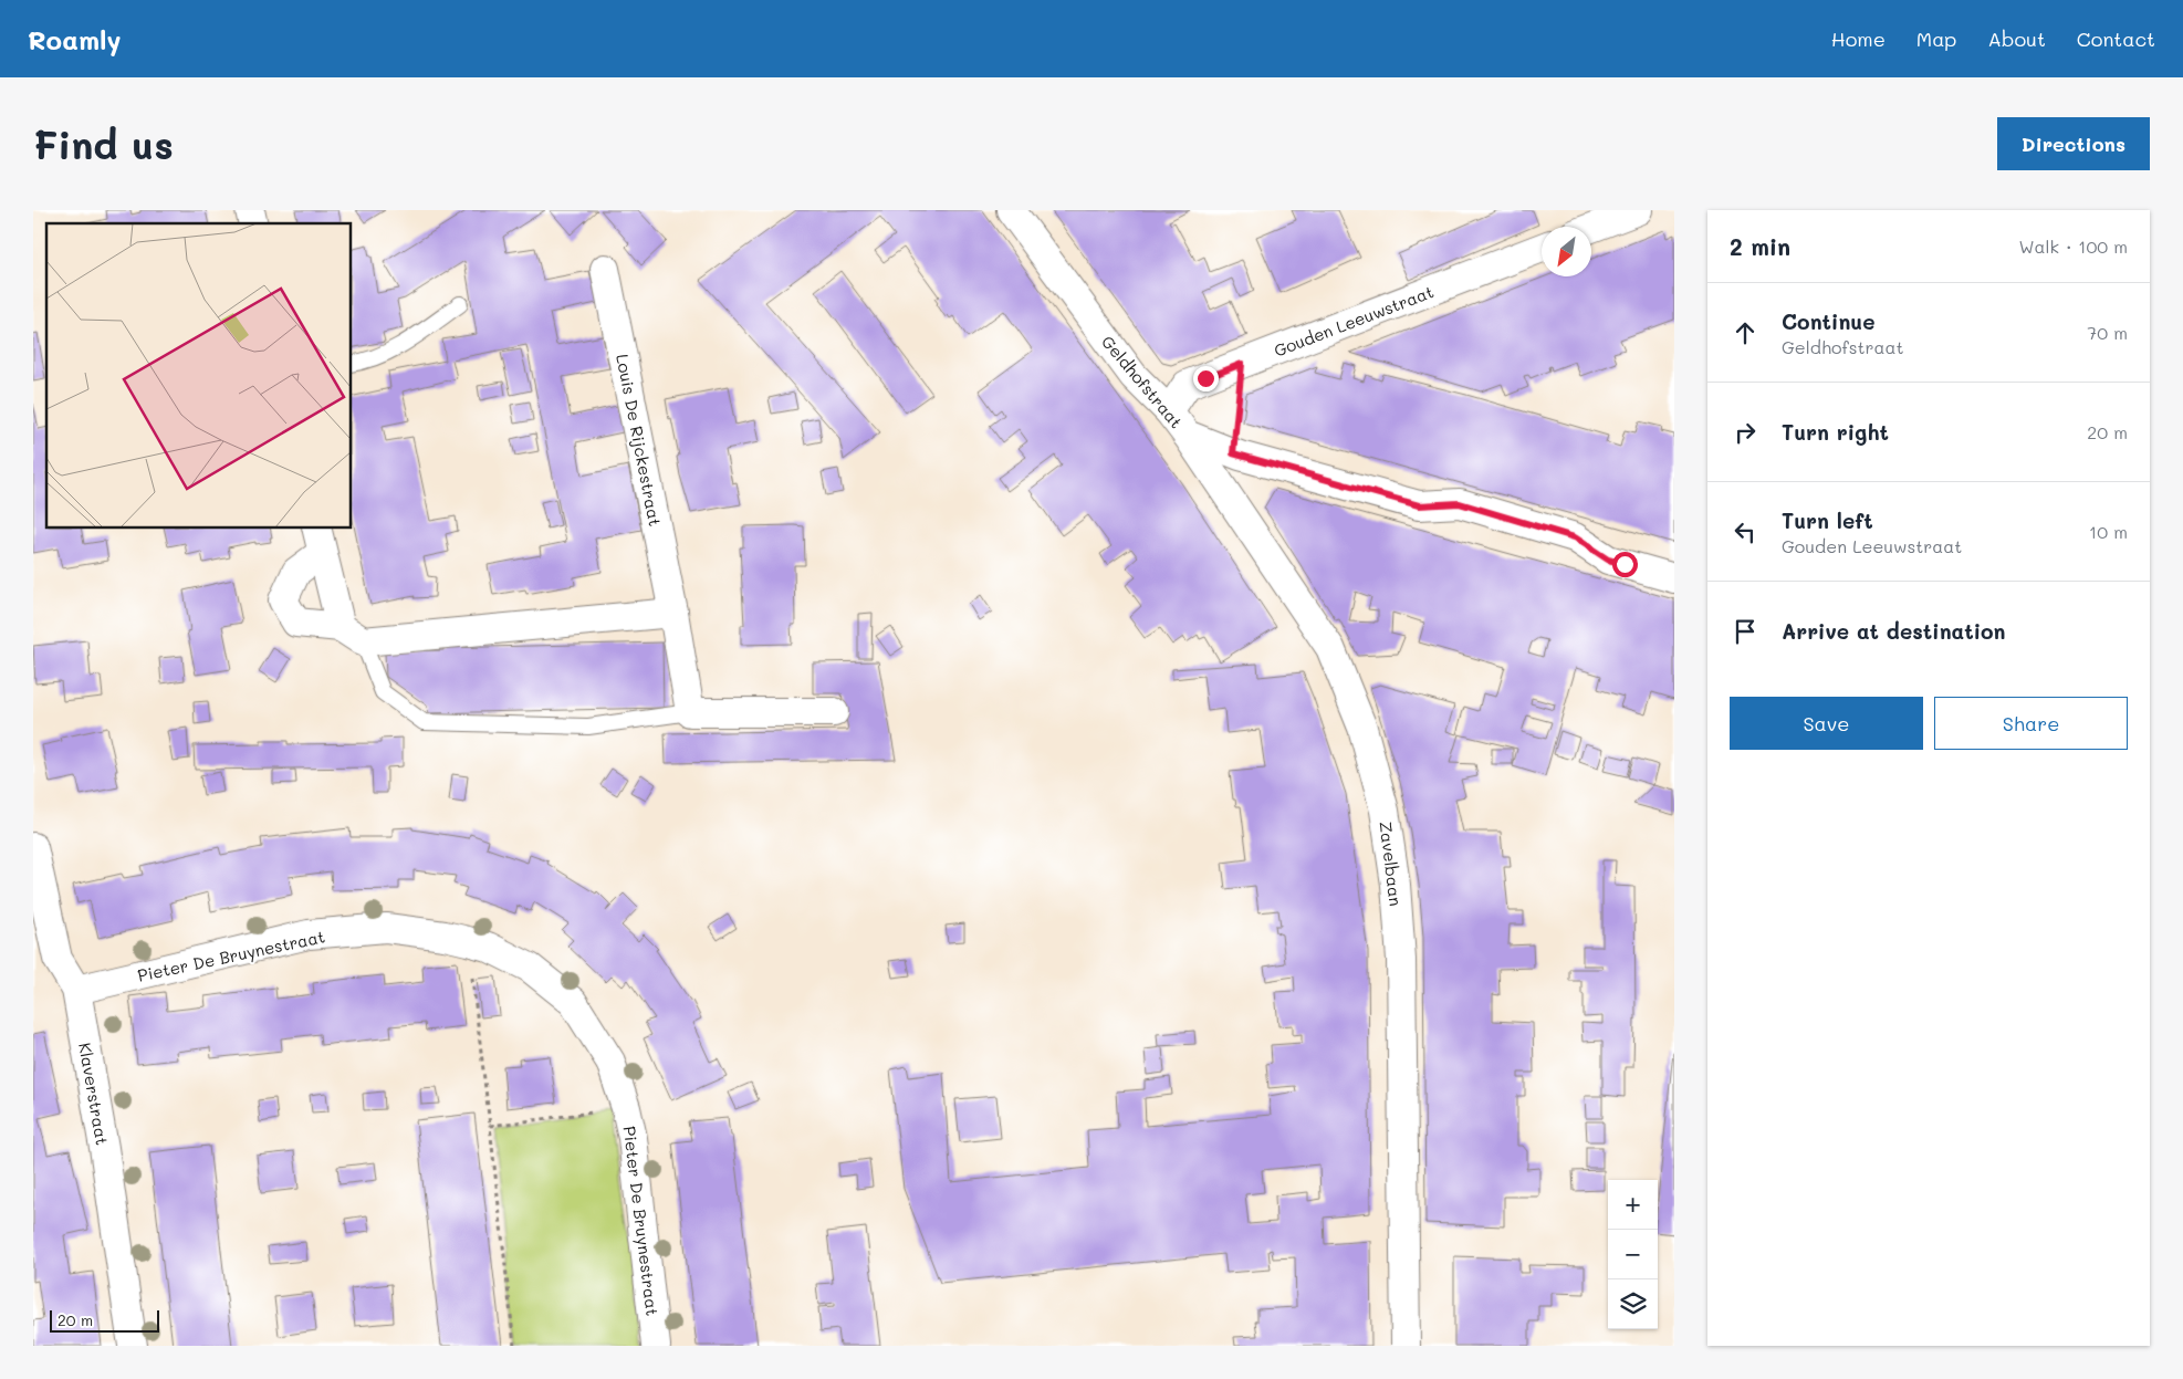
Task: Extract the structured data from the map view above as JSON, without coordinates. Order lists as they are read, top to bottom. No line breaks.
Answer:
{"streets":{"street":["Gouden Leeuwstraat","Geldhofstraat","Louis De Rijckestraat","Zavelbaan","Pieter De Bruynestraat","Klaverstraat"]},"crossings":[["Gouden Leeuwstraat","Geldhofstraat"],["Geldhofstraat","Zavelbaan"],["Pieter De Bruynestraat","Klaverstraat"]],"scale_bar":"20 m","north":"bottom left","page":{"header":"Roamly","nav":["Home","Map","About","Contact"],"buttons":["Directions",["Save","Share"]],"title":"Find us","heading":["2 min","Walk · 100 m"],"list":[["Continue","Geldhofstraat","70 m"],["Turn right","20 m"],["Turn left","Gouden Leeuwstraat","10 m"],"Arrive at destination"],"map_buttons":["+","−"],"scale":"20 m"}}
